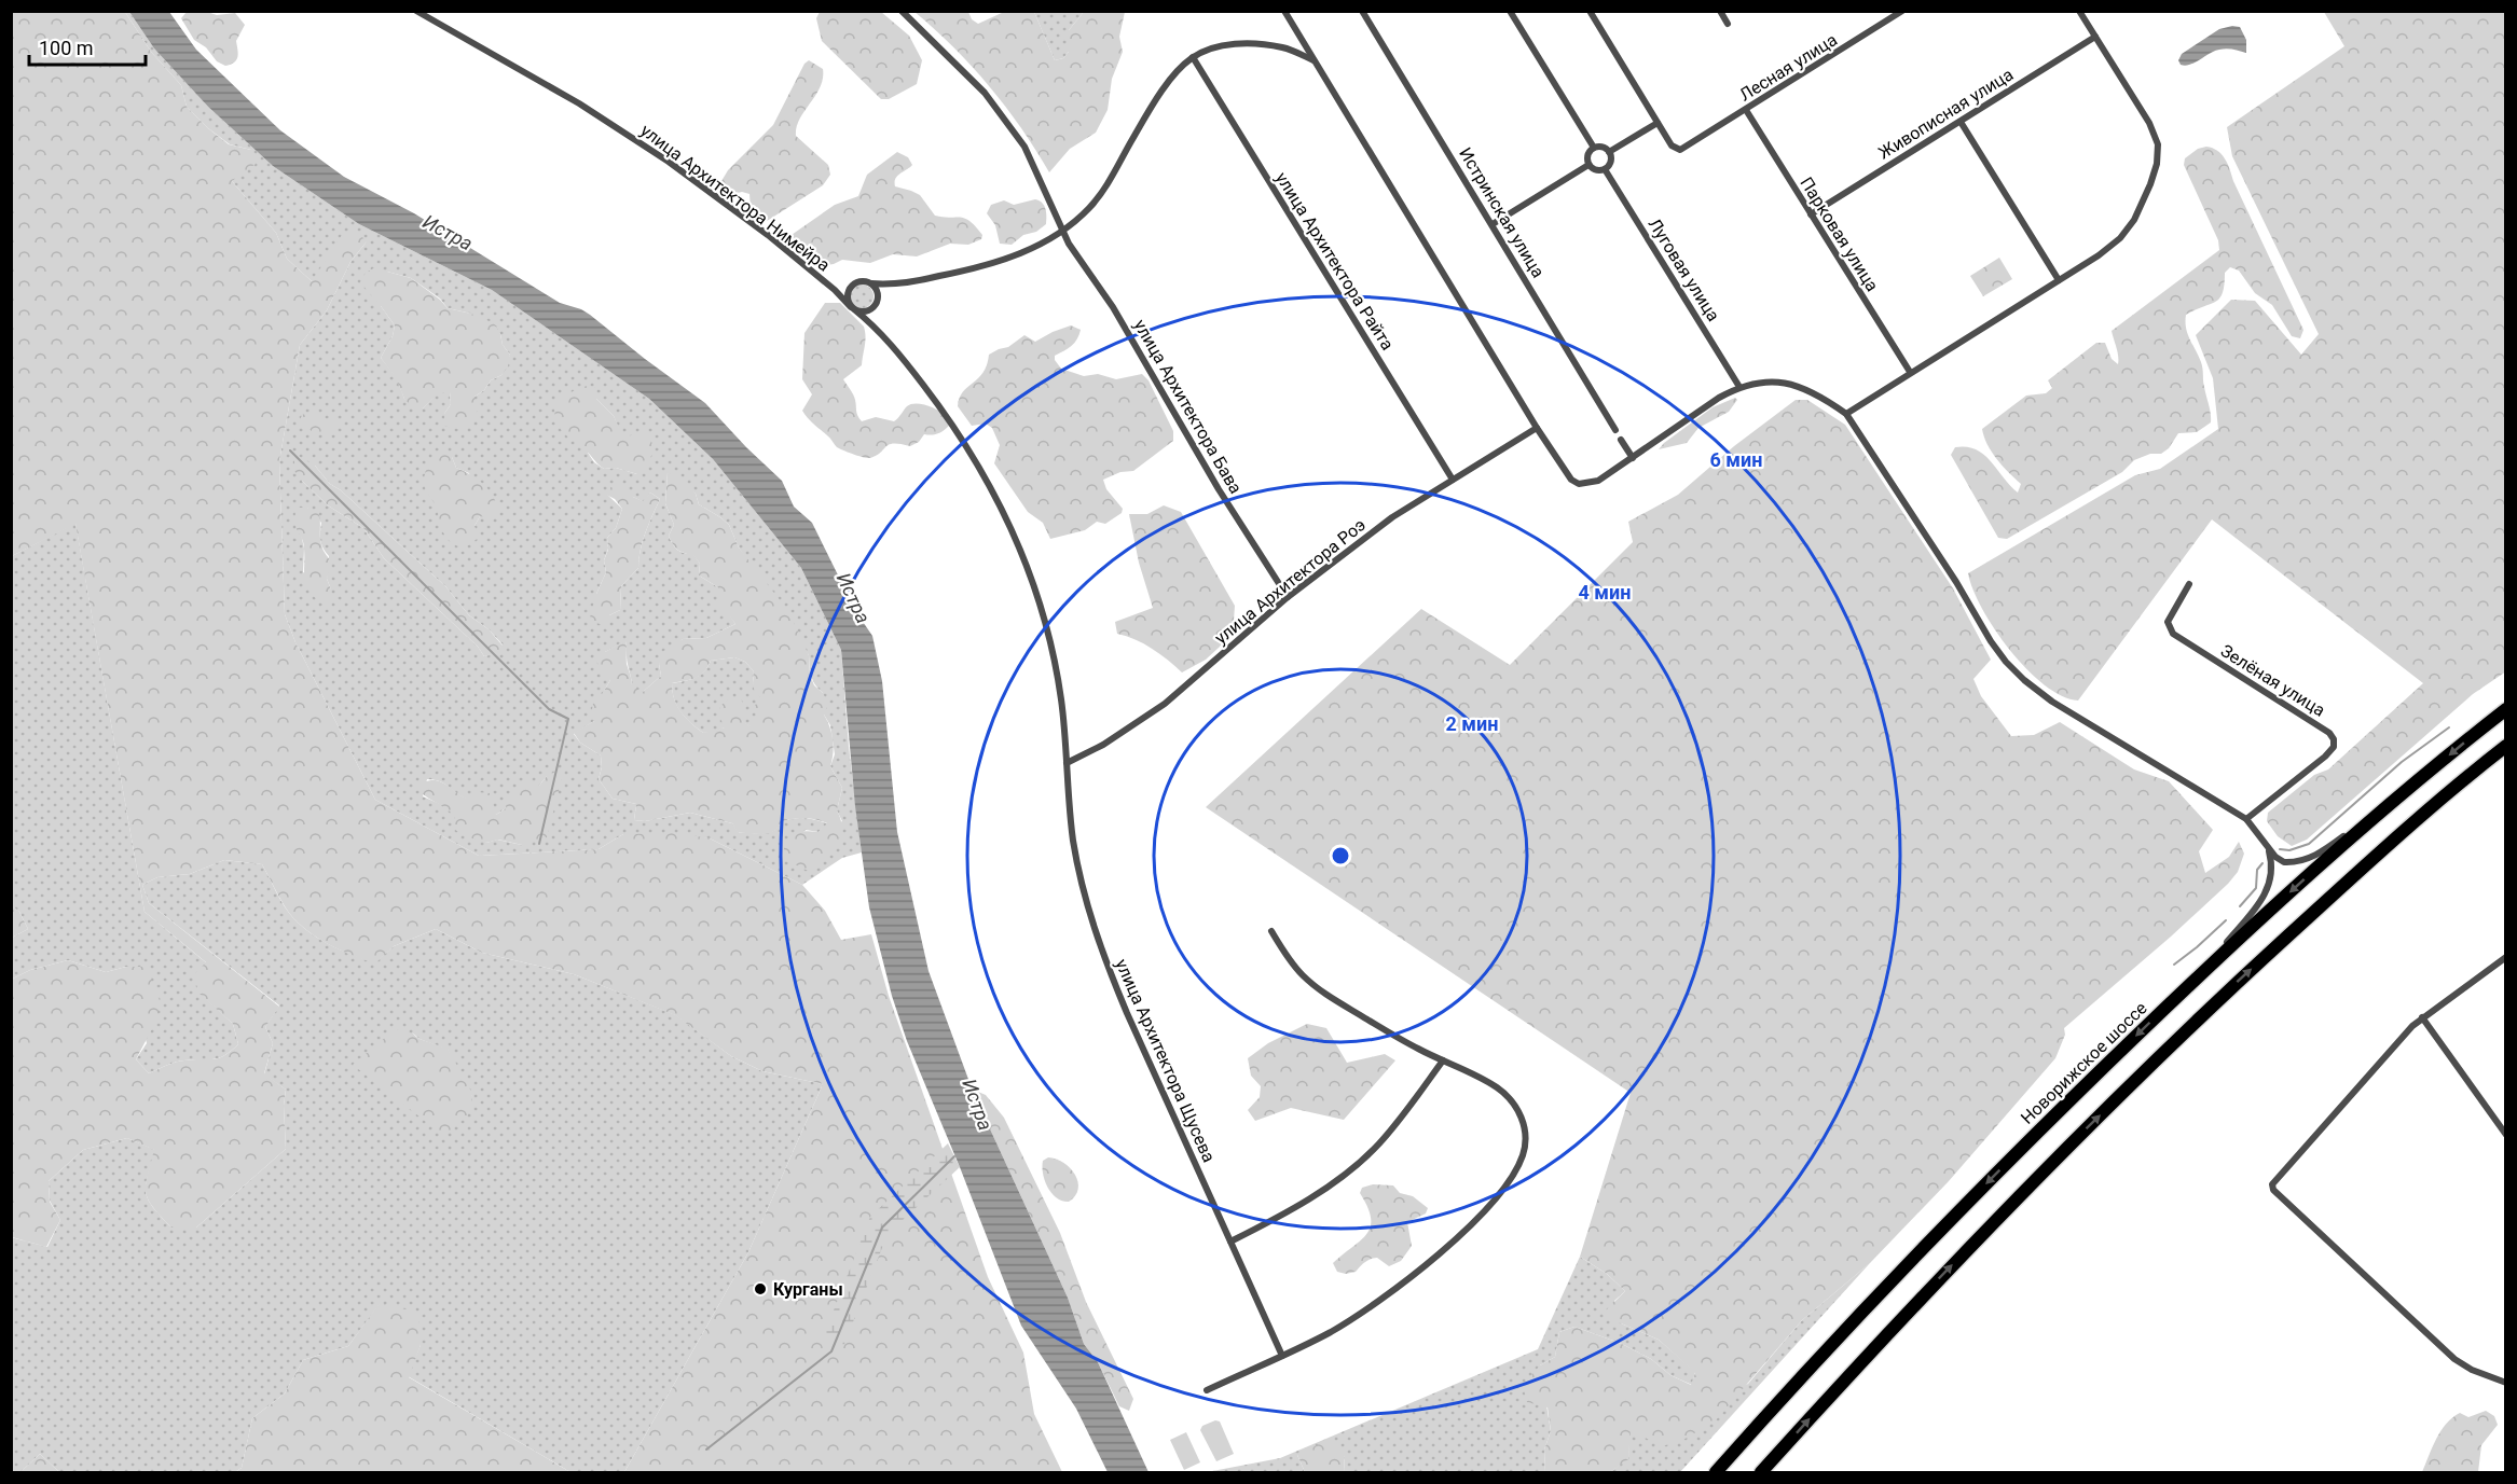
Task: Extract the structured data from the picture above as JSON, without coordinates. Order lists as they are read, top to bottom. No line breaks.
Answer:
{"streets":{"highway":["Новорижское шоссе"],"street":["Лесная улица","Живописная улица","улица Архитектора Нимейра","Истринская улица","Парковая улица","улица Архитектора Райта","Луговая улица","улица Архитектора Бава","улица Архитектора Роэ","Зелёная улица","улица Архитектора Щусева"]},"crossings":[["Лесная улица","Парковая улица"],["Живописная улица","Парковая улица"],["улица Архитектора Нимейра","улица Архитектора Райта"],["улица Архитектора Нимейра","улица Архитектора Бава"],["улица Архитектора Нимейра","улица Архитектора Щусева"],["улица Архитектора Райта","улица Архитектора Роэ"],["улица Архитектора Бава","улица Архитектора Роэ"],["улица Архитектора Роэ","улица Архитектора Щусева"]],"water":["Истра"],"places":["Курганы"],"scale_bar":"100 m","rings":["6 мин","4 мин","2 мин"]}
